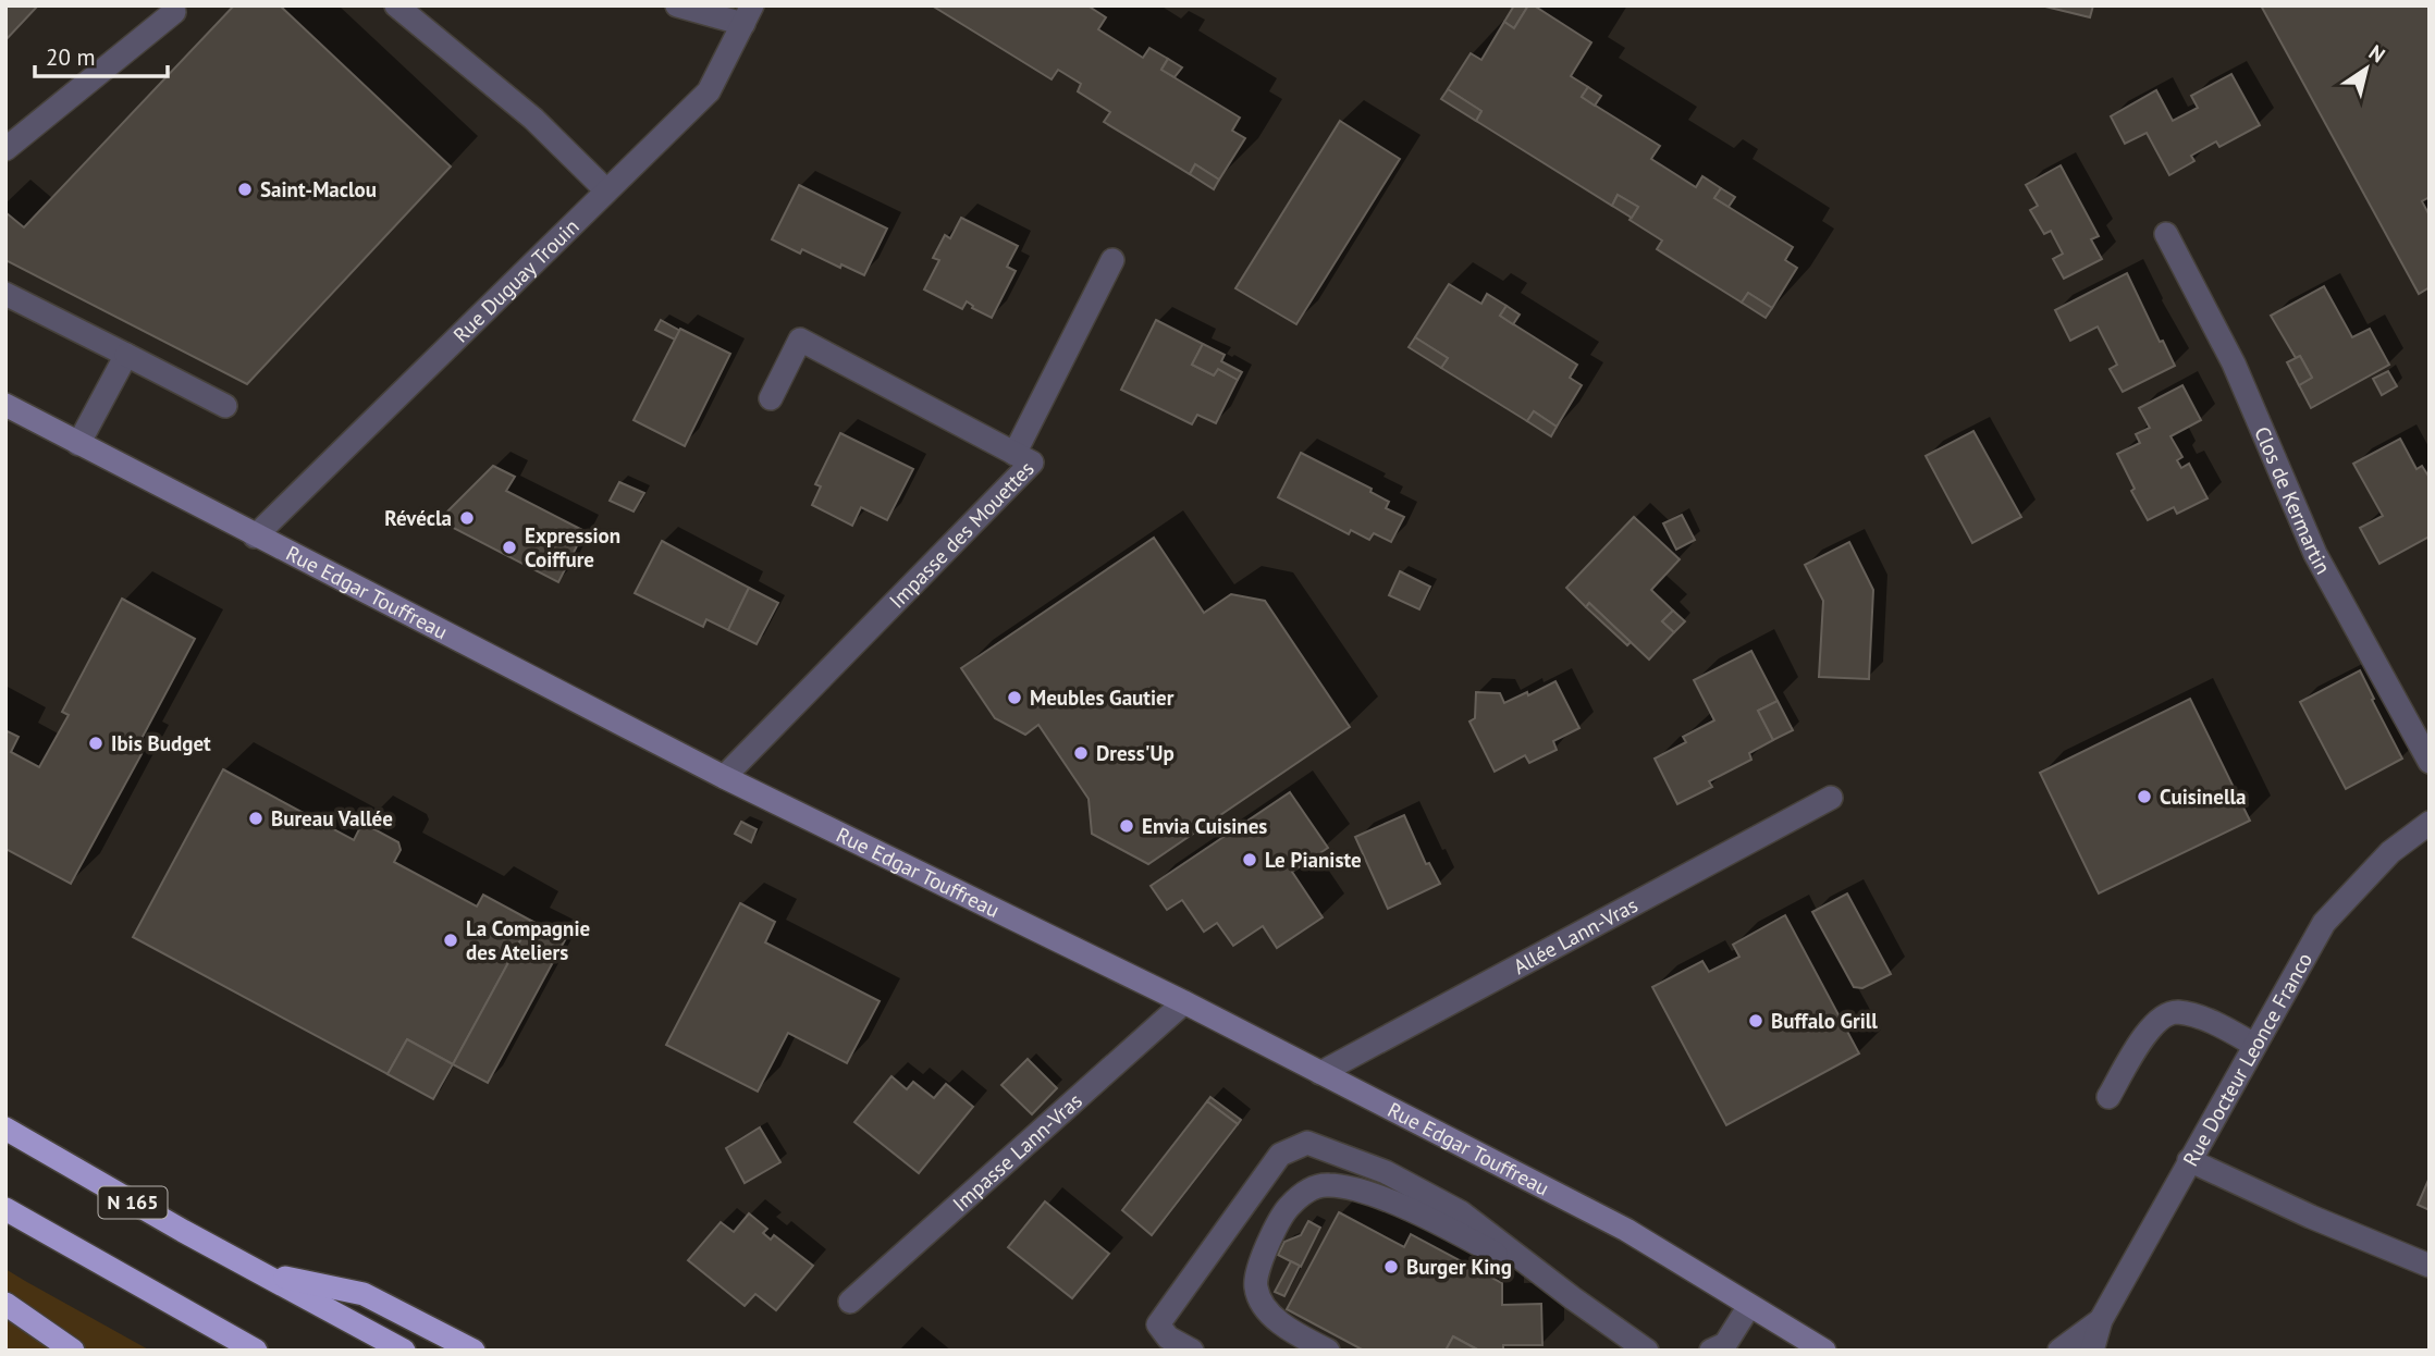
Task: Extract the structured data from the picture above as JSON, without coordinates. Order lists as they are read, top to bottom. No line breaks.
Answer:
{"streets":{"highway":["N 165"],"street":["Rue Duguay Trouin","Clos de Kermartin","Impasse des Mouettes","Rue Edgar Touffreau","Allée Lann-Vras","Rue Docteur Leonce Franco","Impasse Lann-Vras"]},"crossings":[["Rue Duguay Trouin","Rue Edgar Touffreau"],["Impasse des Mouettes","Rue Edgar Touffreau"],["Rue Edgar Touffreau","Allée Lann-Vras"],["Rue Edgar Touffreau","Impasse Lann-Vras"]],"places":["Saint-Maclou","Révécla","Expression Coiffure","Meubles Gautier","Ibis Budget","Dress'Up","Cuisinella","Bureau Vallée","Envia Cuisines","Le Pianiste","La Compagnie des Ateliers","Buffalo Grill","Burger King"],"scale_bar":"20 m","north":"top right"}
